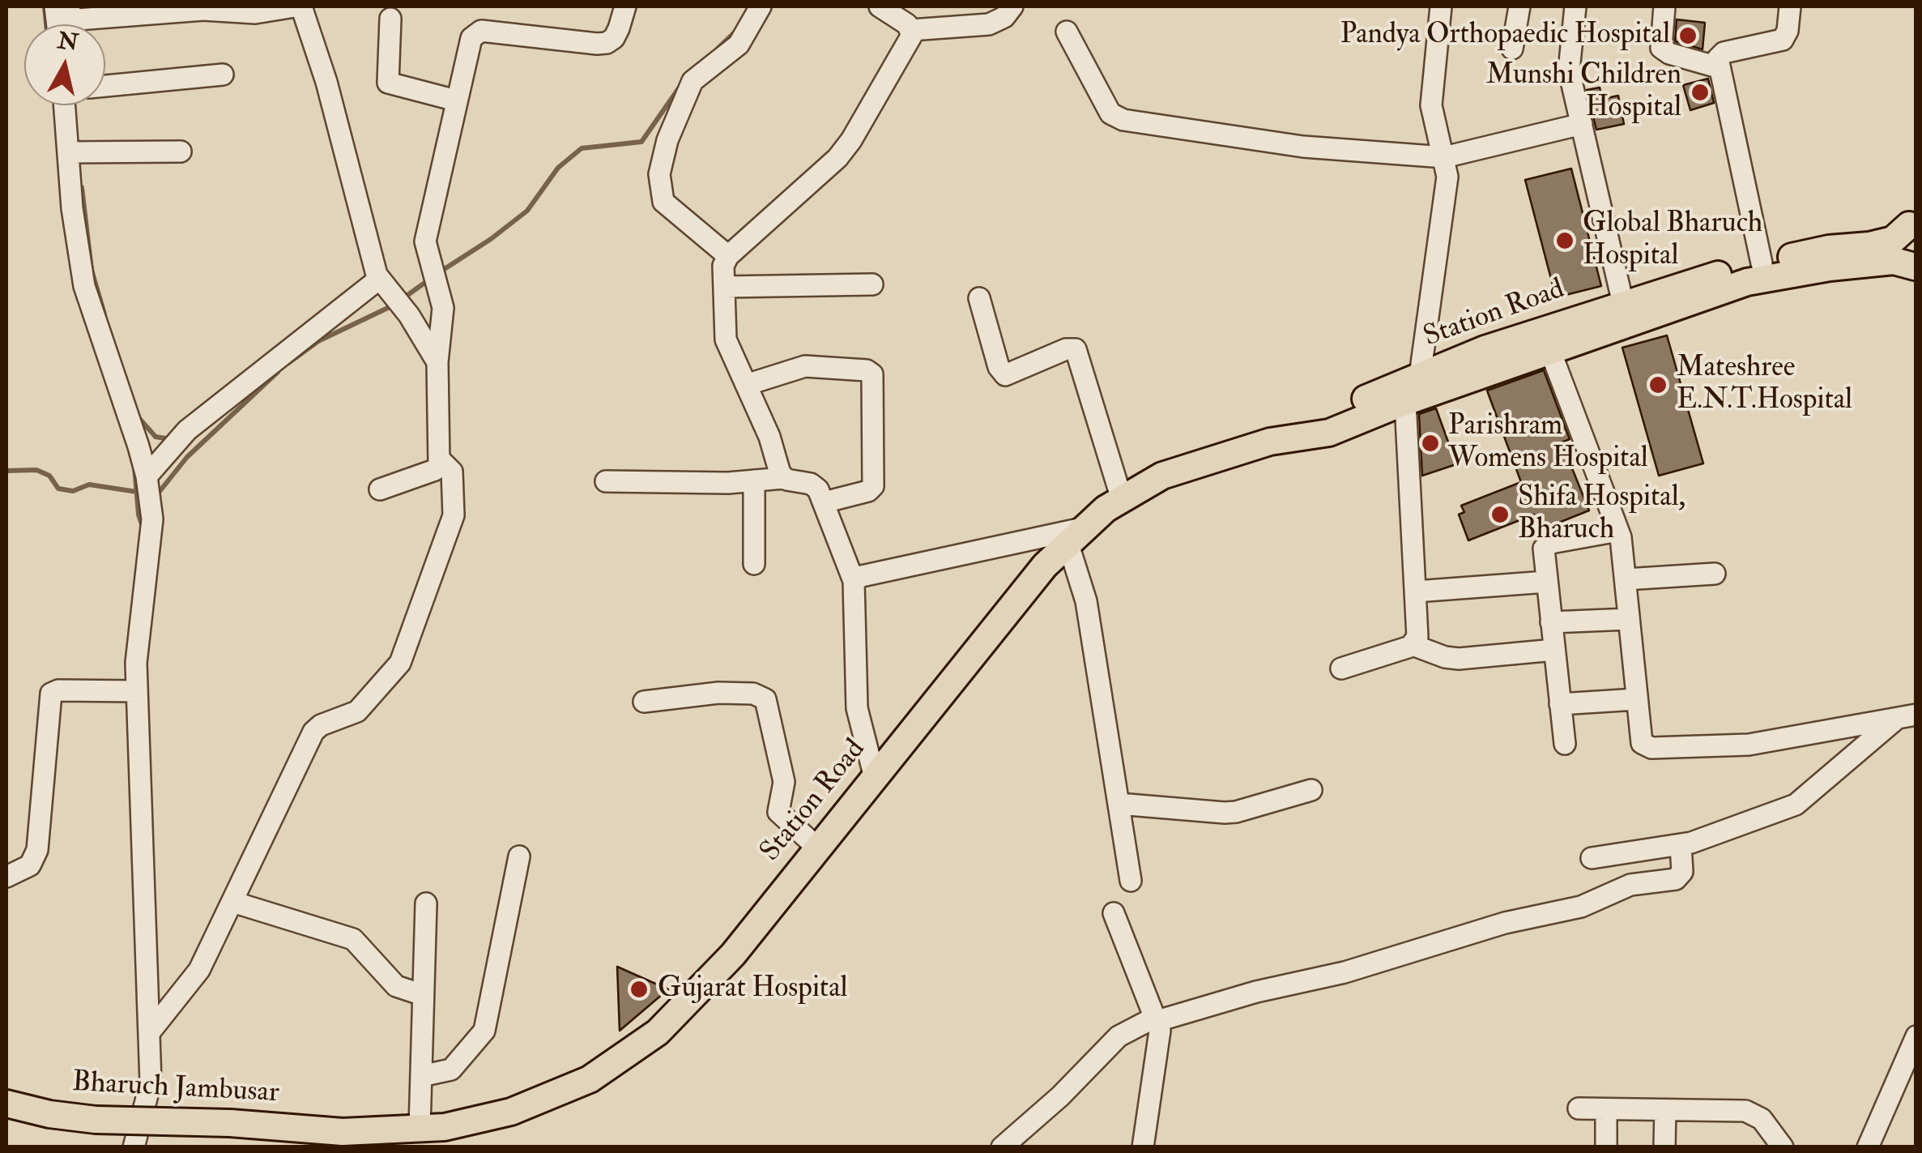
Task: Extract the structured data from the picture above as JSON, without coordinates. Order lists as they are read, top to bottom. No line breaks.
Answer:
{"streets":{"main road":["Station Road","Bharuch Jambusar"]},"crossings":[["Station Road","Bharuch Jambusar"]],"places":["Pandya Orthopaedic Hospital","Munshi Children Hospital","Global Bharuch Hospital","Mateshree E.N.T.Hospital","Parishram Womens Hospital","Shifa Hospital, Bharuch","Gujarat Hospital"],"north":"top"}
